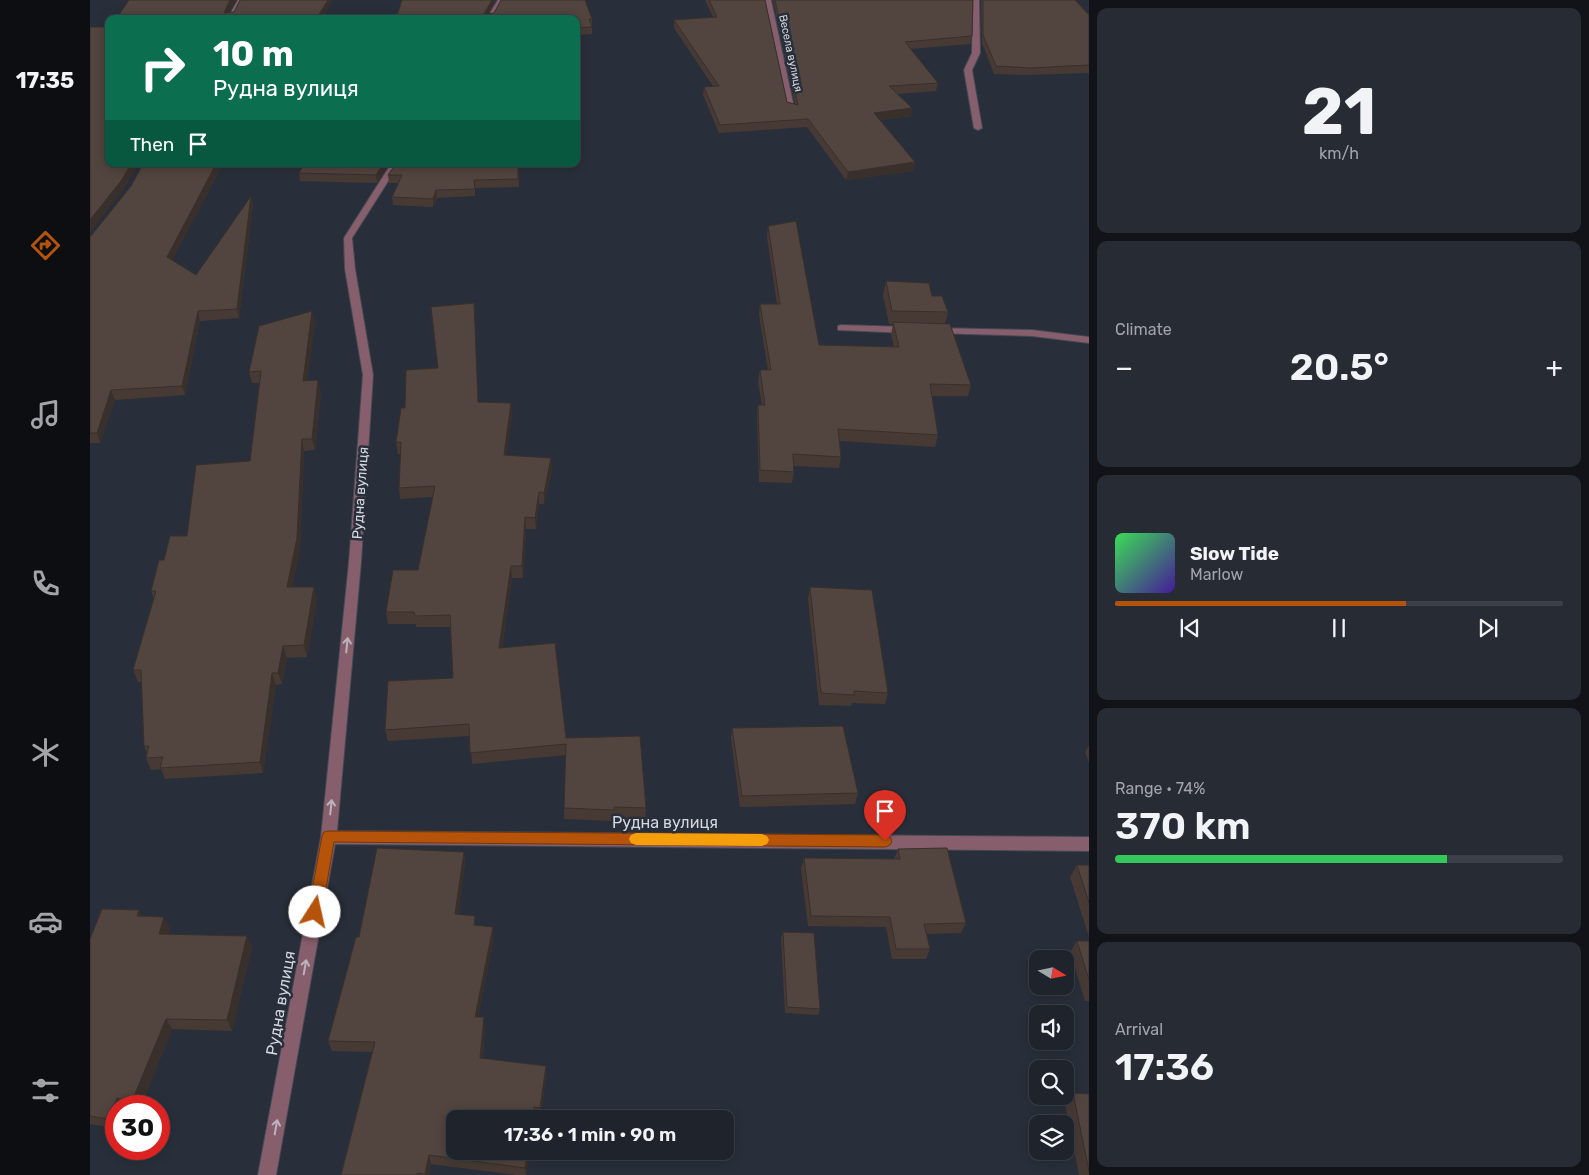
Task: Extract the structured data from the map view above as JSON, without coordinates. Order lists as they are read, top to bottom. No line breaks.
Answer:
{"streets":{"street":["Весела вулиця","Рудна вулиця"]},"one_way":["Рудна вулиця"],"north":"right","page":{"tabs":"17:35","tile":[["21","km/h"],"Climate",["Range · 74%","370 km"],["Arrival","17:36"]],"turn":["10 m","Рудна вулиця"],"then":"Then","heat":["−","20.5°","+"],"song":["Slow Tide","Marlow"],"limit":"30","trip":"17:36 · 1 min · 90 m"}}
